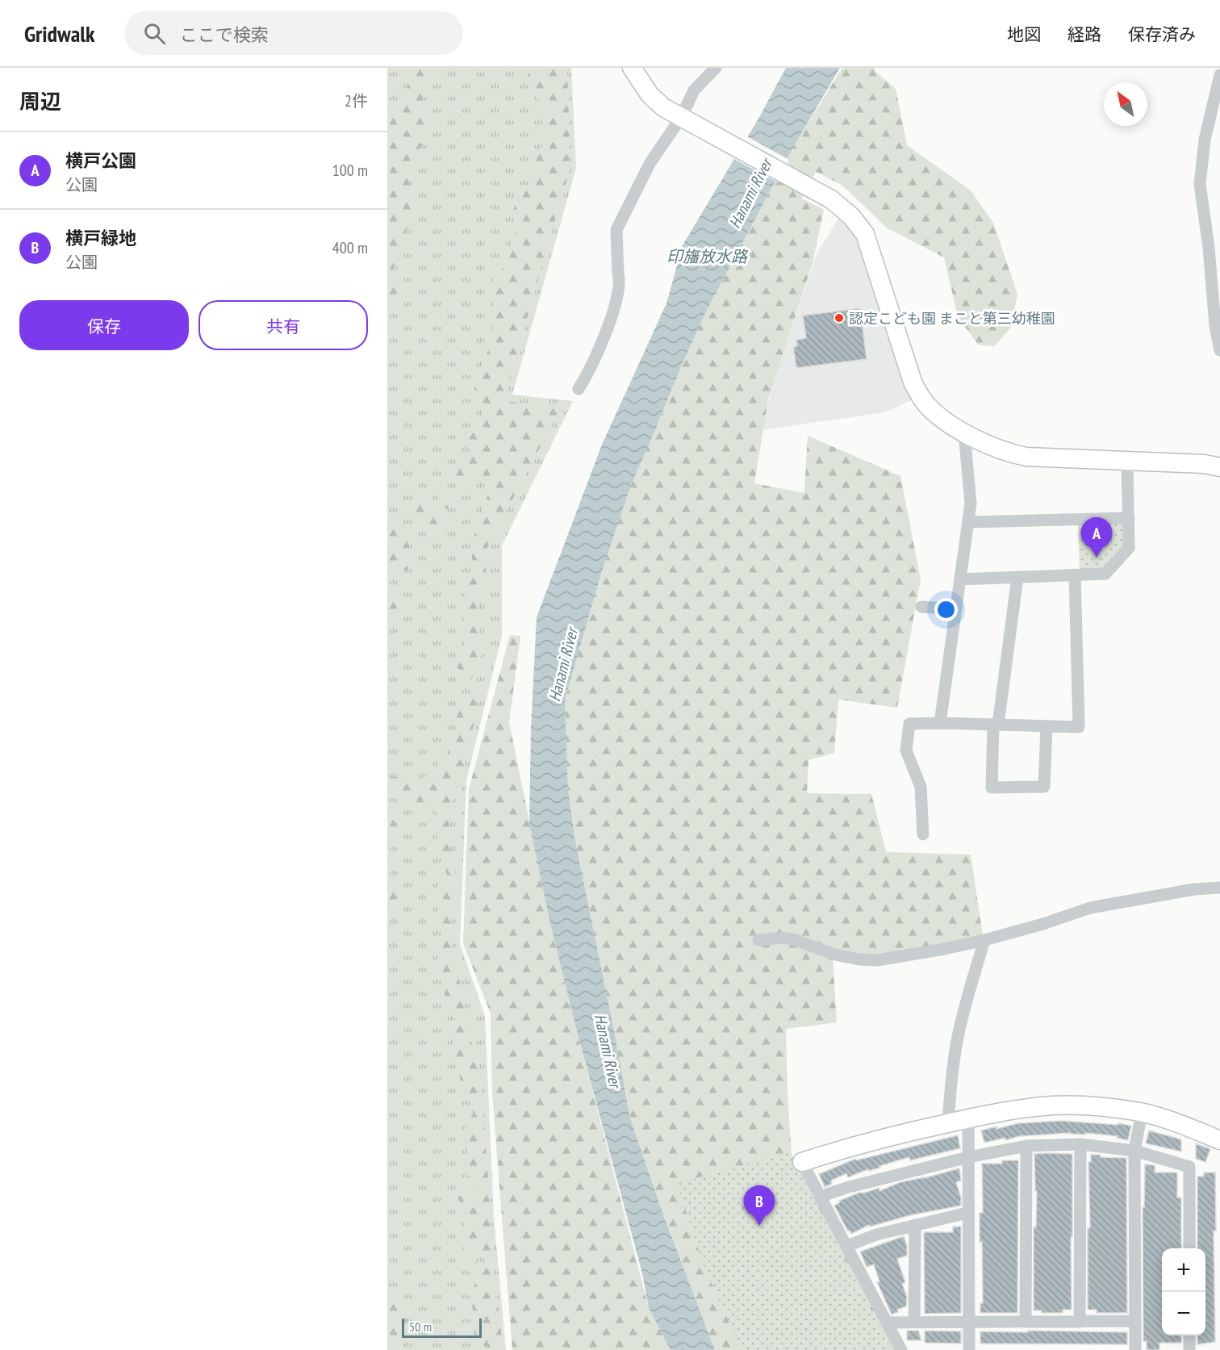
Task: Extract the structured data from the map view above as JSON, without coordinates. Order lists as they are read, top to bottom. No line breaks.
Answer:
{"water":["Hanami River","印旛放水路"],"places":["認定こども園 まこと第三幼稚園"],"scale_bar":"50 m","north":"top left","page":{"header":"Gridwalk","search":"ここで検索","nav":["地図","経路","保存済み"],"heading":["周辺","2件"],"list":[{"mark":"A","name":"横戸公園","note":"公園","value":"100 m"},{"mark":"B","name":"横戸緑地","note":"公園","value":"400 m"}],"buttons":["保存","共有"],"pins":["A","B"],"map_buttons":["+","−"],"scale":"50 m"}}
